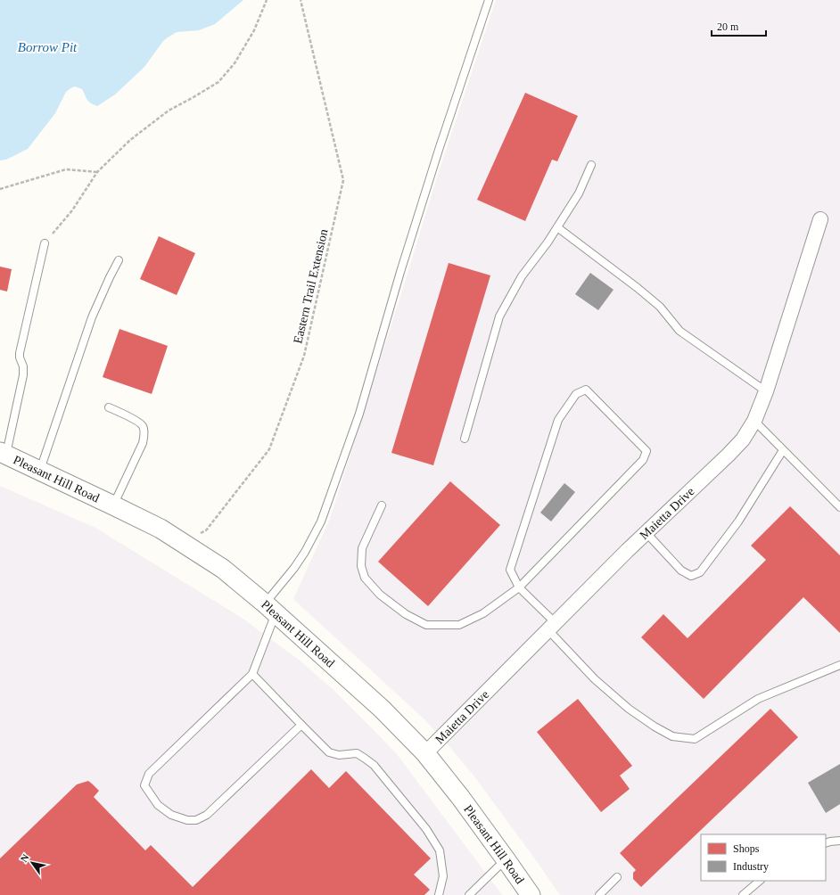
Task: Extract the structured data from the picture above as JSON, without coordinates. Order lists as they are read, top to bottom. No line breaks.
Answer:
{"streets":{"street":["Pleasant Hill Road","Maietta Drive"],"path":["Eastern Trail Extension"]},"crossings":[["Eastern Trail Extension","Pleasant Hill Road"],["Pleasant Hill Road","Maietta Drive"]],"water":["Borrow Pit"],"legend":["Shops","Industry"],"scale_bar":"20 m","north":"top left"}
